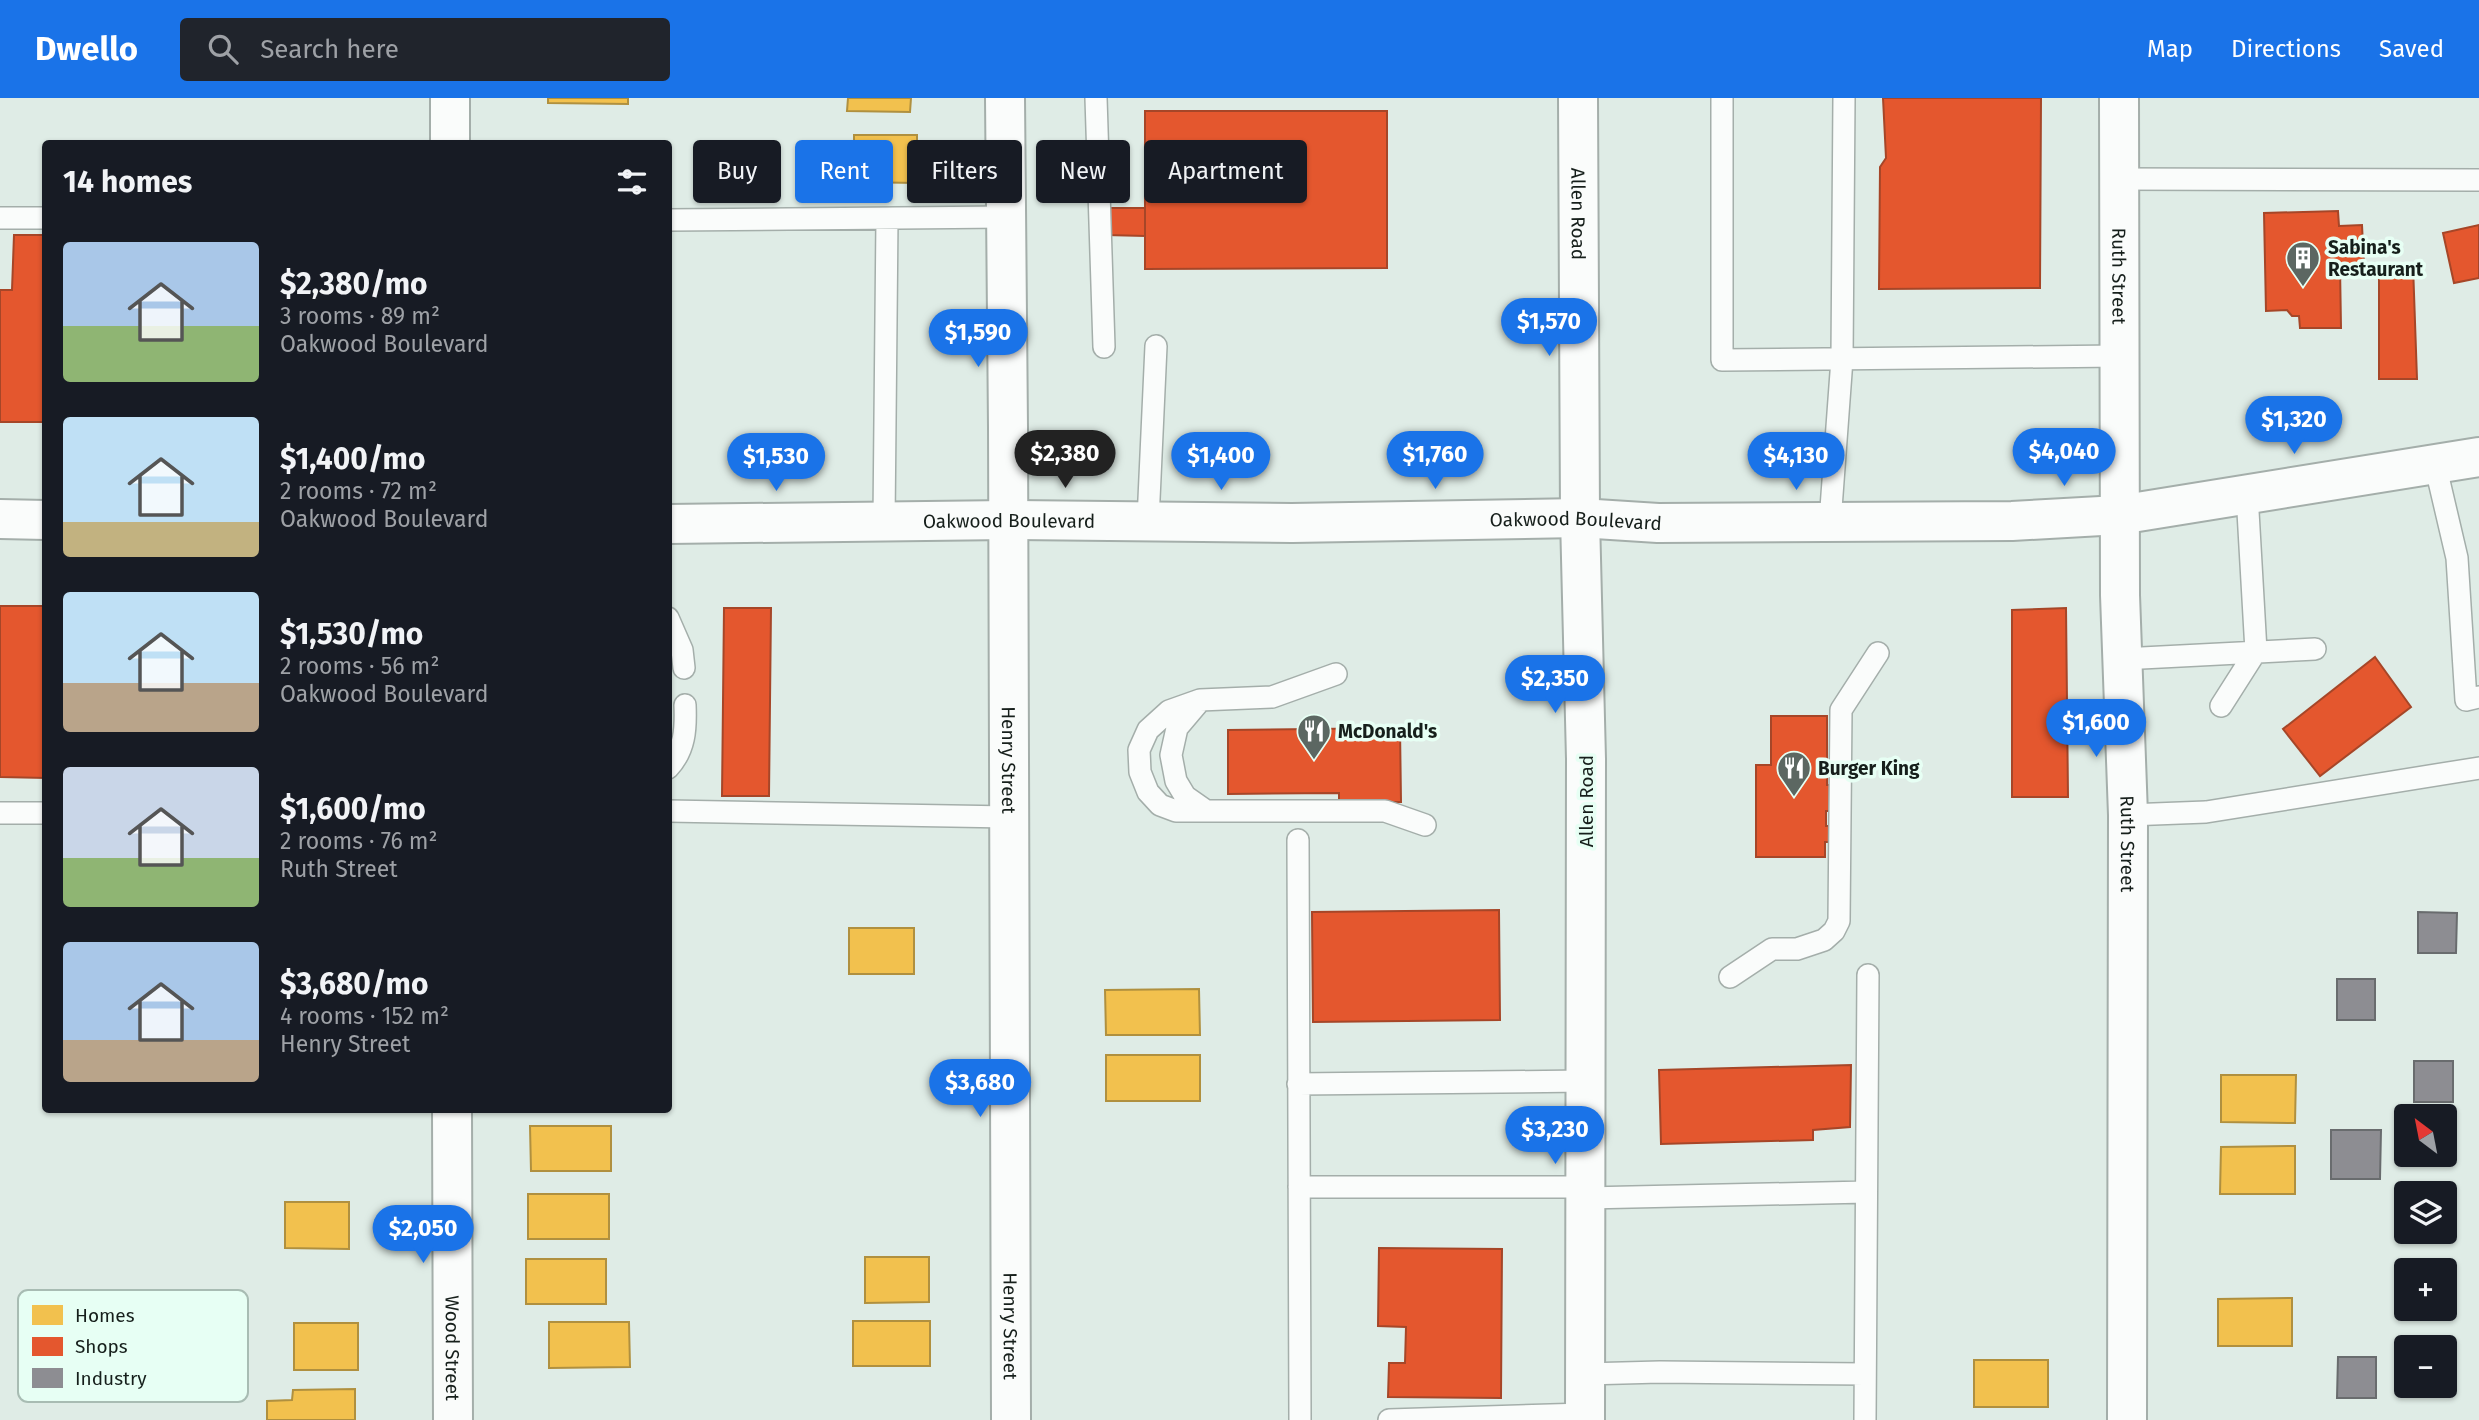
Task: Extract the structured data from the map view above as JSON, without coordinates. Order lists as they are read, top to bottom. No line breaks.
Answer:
{"streets":{"main road":["Allen Road","Ruth Street","Oakwood Boulevard","Henry Street","Wood Street"]},"crossings":[["Allen Road","Oakwood Boulevard"],["Ruth Street","Oakwood Boulevard"],["Oakwood Boulevard","Henry Street"]],"places":{"building":["Sabina's Restaurant"],"restaurant":["McDonald's","Burger King"]},"legend":["Homes","Shops","Industry"],"north":"top left","page":{"header":"Dwello","search":"Search here","nav":["Map","Directions","Saved"],"chip":["Buy","Rent","Filters","New","Apartment"],"heading":"14 homes","list":[{"name":"$2,380/mo","note":"3 rooms · 89 m² · Oakwood Boulevard"},{"name":"$1,400/mo","note":"2 rooms · 72 m² · Oakwood Boulevard"},{"name":"$1,530/mo","note":"2 rooms · 56 m² · Oakwood Boulevard"},{"name":"$1,600/mo","note":"2 rooms · 76 m² · Ruth Street"},{"name":"$3,680/mo","note":"4 rooms · 152 m² · Henry Street"}],"price":["$1,570","$1,590","$1,320","$4,040","$2,380","$1,760","$1,400","$4,130","$1,530","$2,350","$1,600","$3,680","$3,230","$2,050"],"map_buttons":["+","−"]}}
